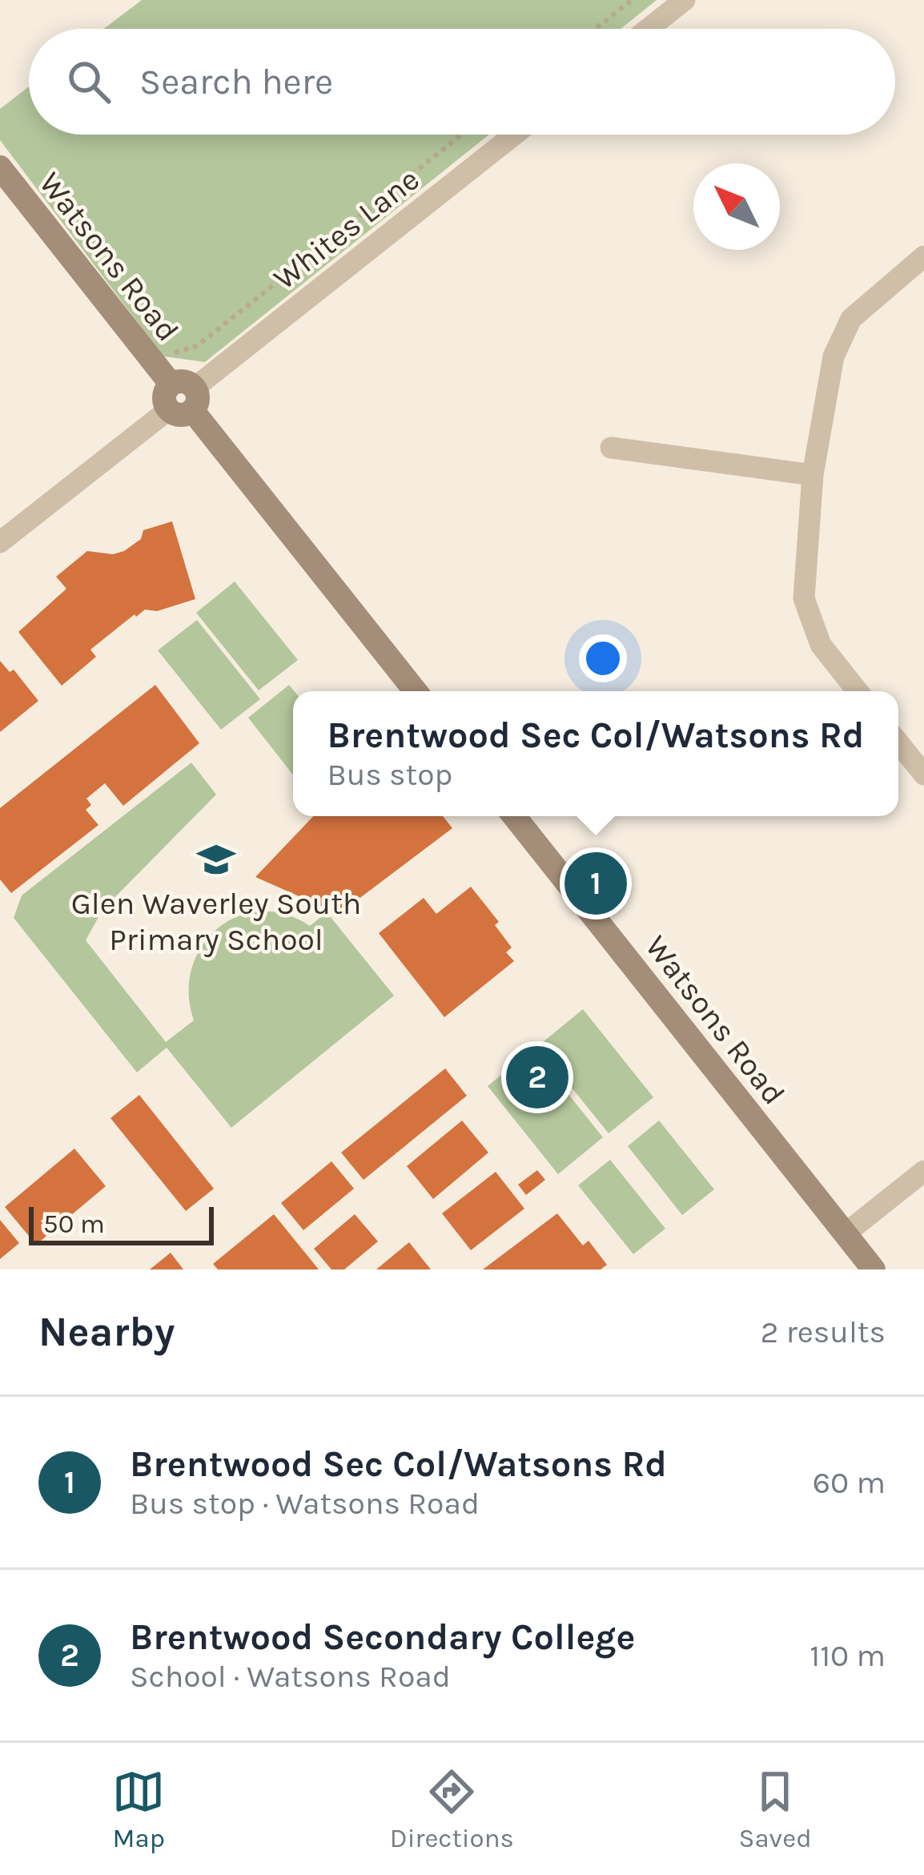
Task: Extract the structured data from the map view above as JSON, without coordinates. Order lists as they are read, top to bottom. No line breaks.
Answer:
{"streets":{"street":["Whites Lane","Watsons Road"]},"crossings":[["Whites Lane","Watsons Road"]],"places":{"school or university":["Glen Waverley South Primary School"]},"scale_bar":"50 m","north":"top left","page":{"search":"Search here","popup":["Brentwood Sec Col/Watsons Rd","Bus stop"],"pins":["1","2"],"scale":"50 m","heading":["Nearby","2 results"],"list":[{"mark":"1","name":"Brentwood Sec Col/Watsons Rd","note":"Bus stop · Watsons Road","value":"60 m"},{"mark":"2","name":"Brentwood Secondary College","note":"School · Watsons Road","value":"110 m"}],"nav":["Map","Directions","Saved"]}}
